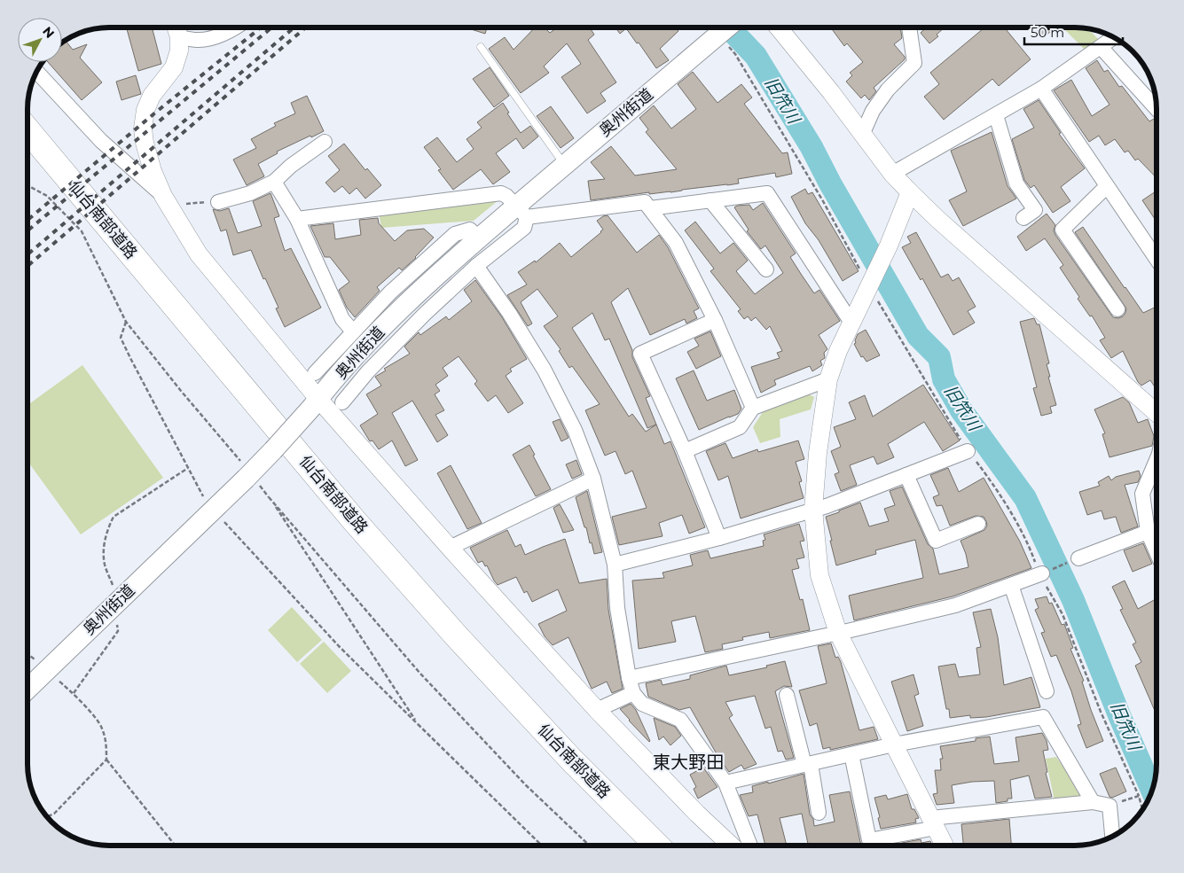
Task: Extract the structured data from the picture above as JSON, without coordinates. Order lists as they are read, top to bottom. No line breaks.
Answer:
{"streets":{"highway":["仙台南部道路"],"main road":["奥州街道"]},"districts":["東大野田"],"water":["旧笊川"],"scale_bar":"50 m","north":"top right"}
